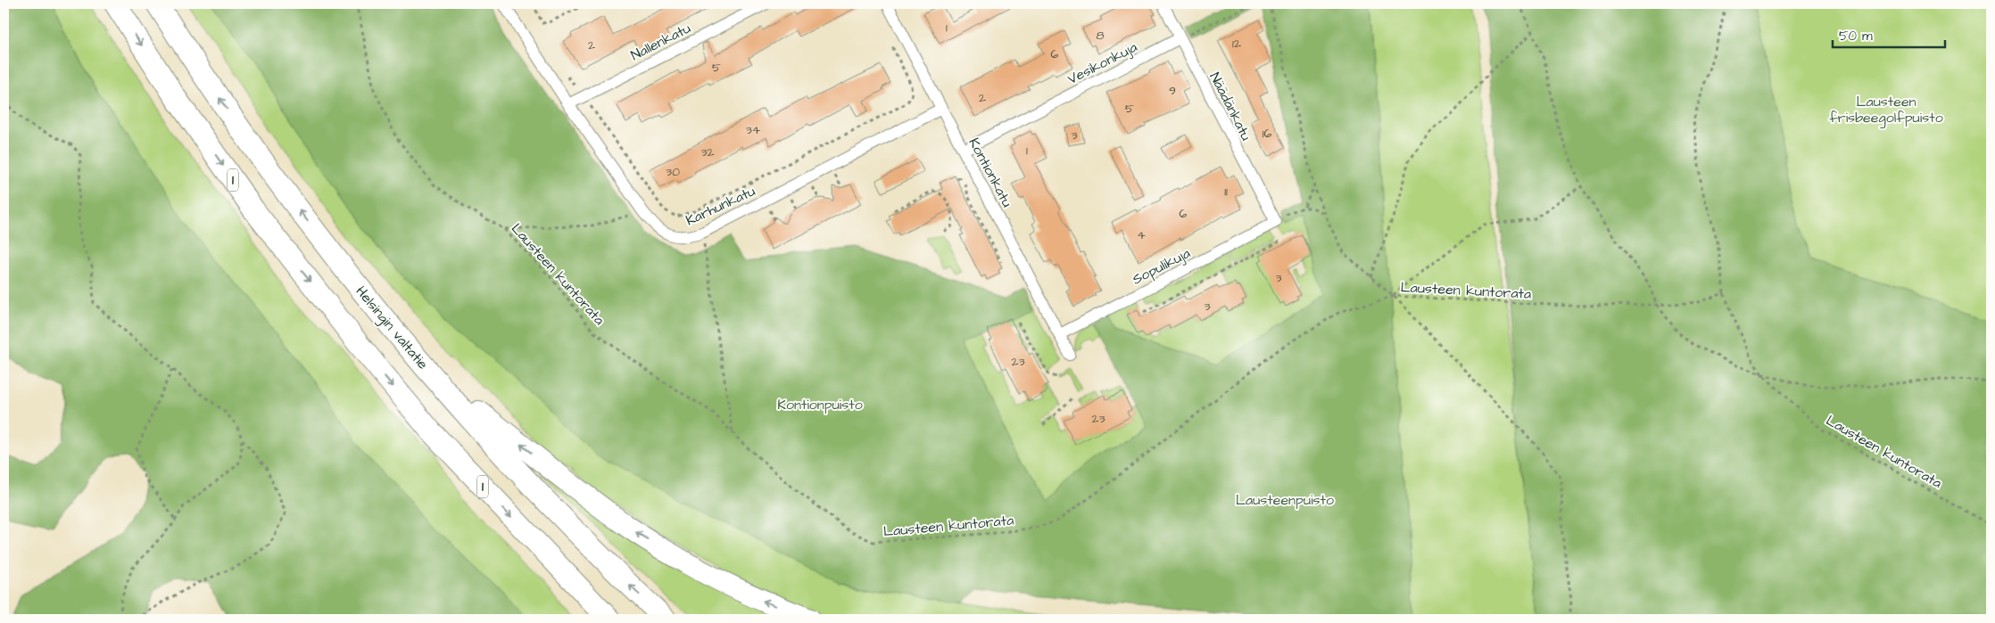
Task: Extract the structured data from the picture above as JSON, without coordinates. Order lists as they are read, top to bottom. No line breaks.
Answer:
{"streets":{"highway":["1","Helsingin valtatie"],"street":["Nallenkatu","Vesikonkuja","Näädänkatu","Kontionkatu","Karhunkatu","Sopulikuja"],"path":["Lausteen kuntorata"]},"crossings":[["Nallenkatu","Karhunkatu"],["Vesikonkuja","Näädänkatu"],["Vesikonkuja","Kontionkatu"],["Näädänkatu","Sopulikuja"],["Kontionkatu","Karhunkatu"],["Kontionkatu","Sopulikuja"]],"parks":["Lausteen frisbeegolfpuisto","Kontionpuisto","Lausteenpuisto"],"house_numbers":["1","8","12","2","6","5","9","2","5","34","16","3","1","32","30","11","6","4","3","3","23","23"],"scale_bar":"50 m"}
